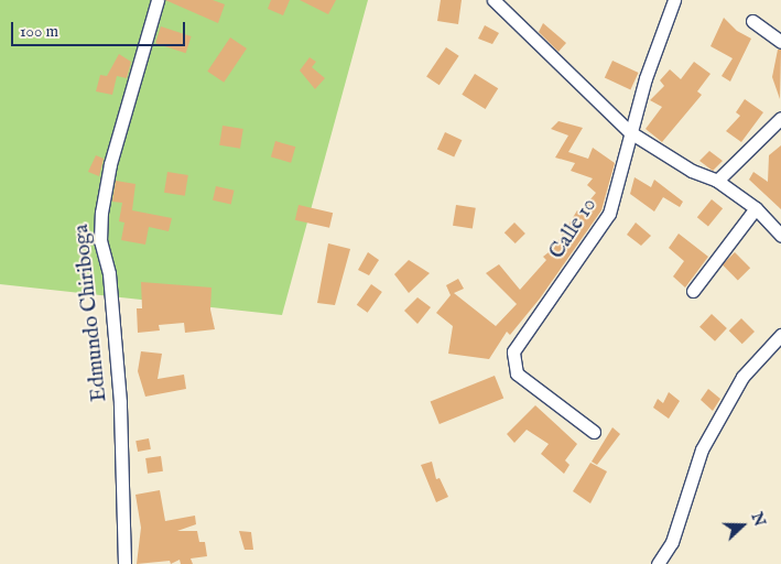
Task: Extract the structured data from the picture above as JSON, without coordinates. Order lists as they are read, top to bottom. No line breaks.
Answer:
{"streets":{"street":["Calle 10","Edmundo Chiriboga"]},"scale_bar":"100 m","north":"right"}
